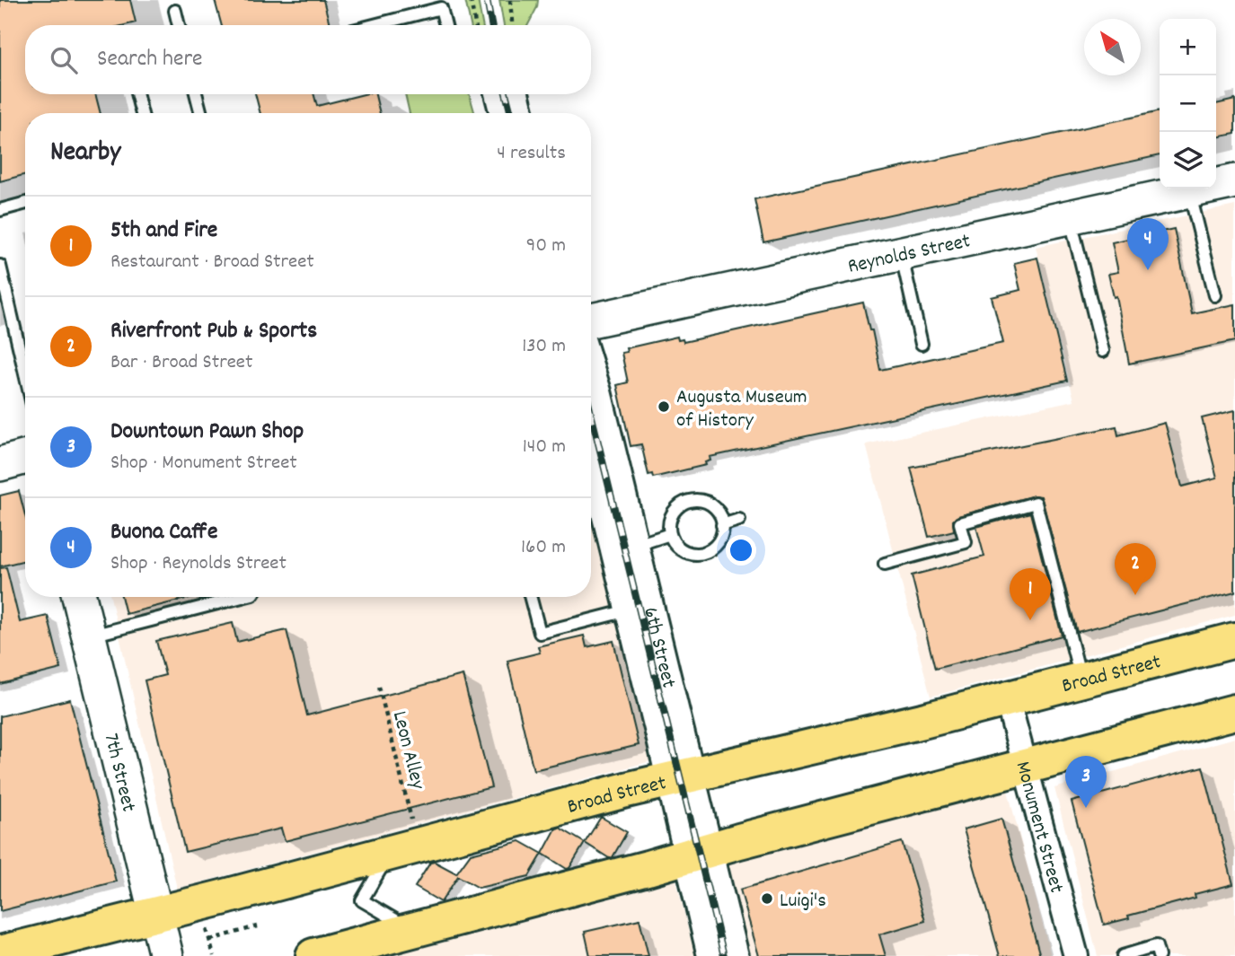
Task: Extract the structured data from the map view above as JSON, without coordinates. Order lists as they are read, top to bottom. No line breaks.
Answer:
{"streets":{"main road":["Reynolds Street","Broad Street","7th Street"],"street":["6th Street","Monument Street"],"path":["Leon Alley"]},"crossings":[["6th Street","Broad Street"],["Broad Street","7th Street"],["Broad Street","Monument Street"]],"places":["Augusta Museum of History","Luigi's"],"north":"top left","page":{"map_buttons":["+","−"],"search":"Search here","heading":["Nearby","4 results"],"list":[{"mark":"1","name":"5th and Fire","note":"Restaurant · Broad Street","value":"90 m"},{"mark":"2","name":"Riverfront Pub & Sports","note":"Bar · Broad Street","value":"130 m"},{"mark":"3","name":"Downtown Pawn Shop","note":"Shop · Monument Street","value":"140 m"},{"mark":"4","name":"Buona Caffe","note":"Shop · Reynolds Street","value":"160 m"}],"pins":["4","2","1","3"]}}
